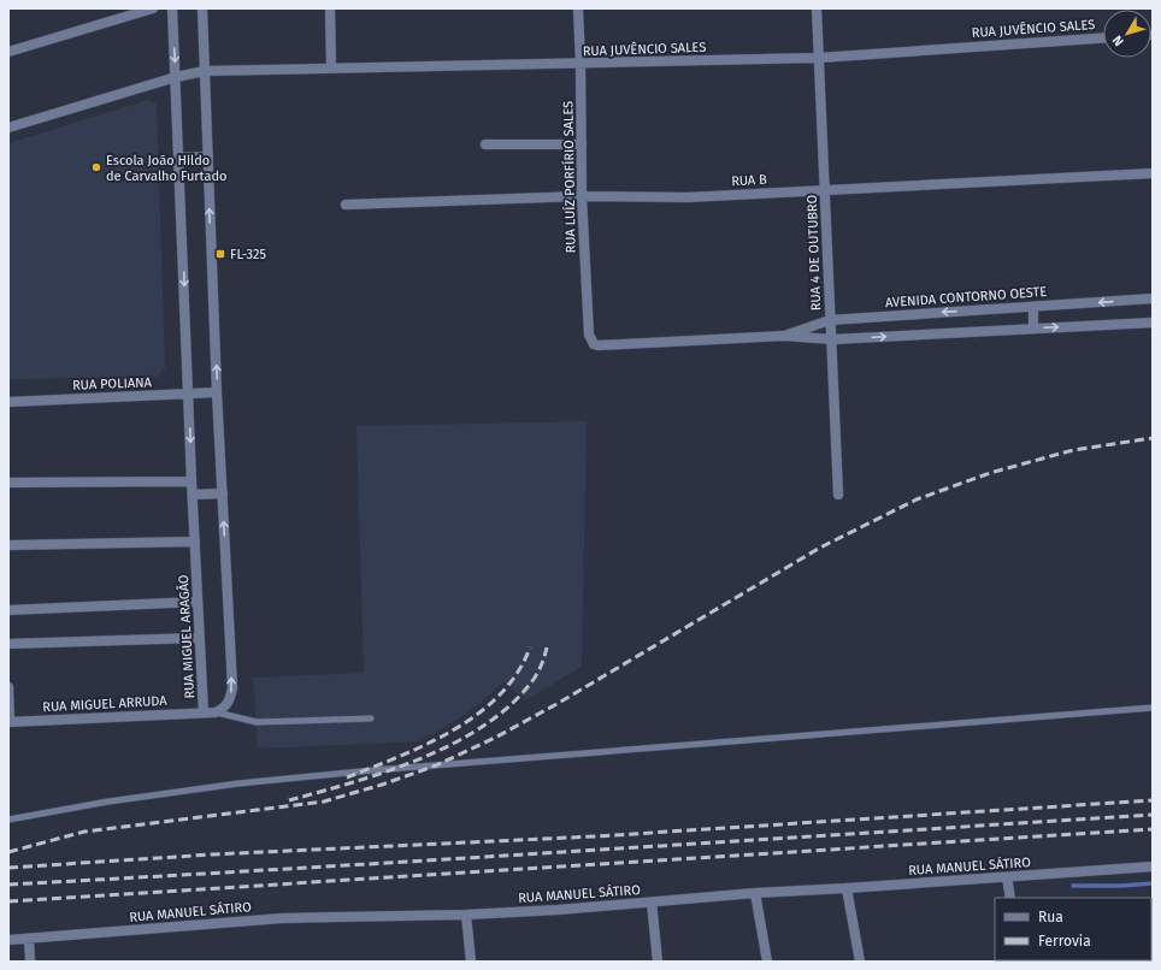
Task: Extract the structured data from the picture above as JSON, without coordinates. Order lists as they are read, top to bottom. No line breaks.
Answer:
{"streets":{"street":["RUA JUVÊNCIO SALES","RUA LUÍZ PORFÍRIO SALES","RUA B","RUA 4 DE OUTUBRO","AVENIDA CONTORNO OESTE","RUA POLIANA","RUA MIGUEL ARAGÃO","RUA MIGUEL ARRUDA","RUA MANUEL SÁTIRO"]},"crossings":[["RUA JUVÊNCIO SALES","RUA LUÍZ PORFÍRIO SALES"],["RUA JUVÊNCIO SALES","RUA 4 DE OUTUBRO"],["RUA JUVÊNCIO SALES","RUA MIGUEL ARAGÃO"],["RUA LUÍZ PORFÍRIO SALES","RUA B"],["RUA LUÍZ PORFÍRIO SALES","AVENIDA CONTORNO OESTE"],["RUA B","RUA 4 DE OUTUBRO"],["RUA 4 DE OUTUBRO","AVENIDA CONTORNO OESTE"],["RUA POLIANA","RUA MIGUEL ARAGÃO"],["RUA MIGUEL ARAGÃO","RUA MIGUEL ARRUDA"]],"places":{"other":["Escola João Hildo de Carvalho Furtado"],"transit":["FL-325"]},"legend":["Rua","Ferrovia"],"north":"bottom left"}
